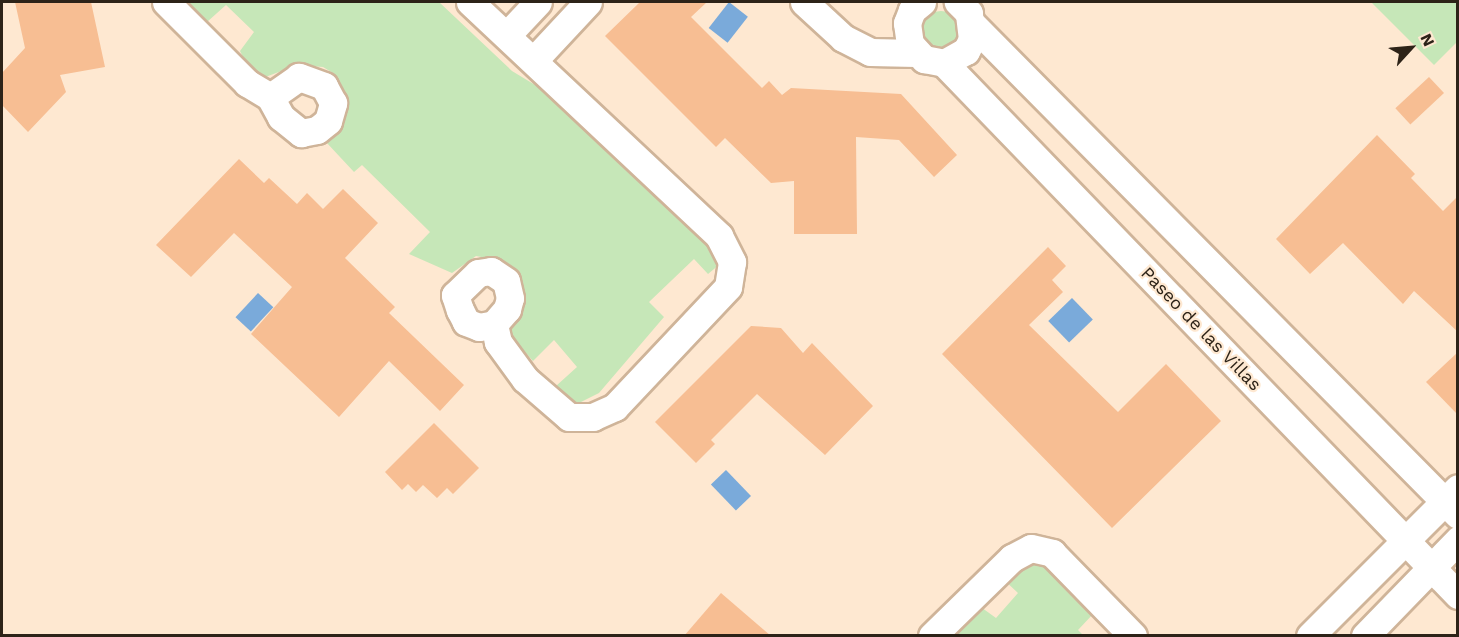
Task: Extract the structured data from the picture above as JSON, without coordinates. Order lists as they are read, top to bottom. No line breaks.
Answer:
{"streets":{"street":["Paseo de las Villas"]},"north":"top right"}
